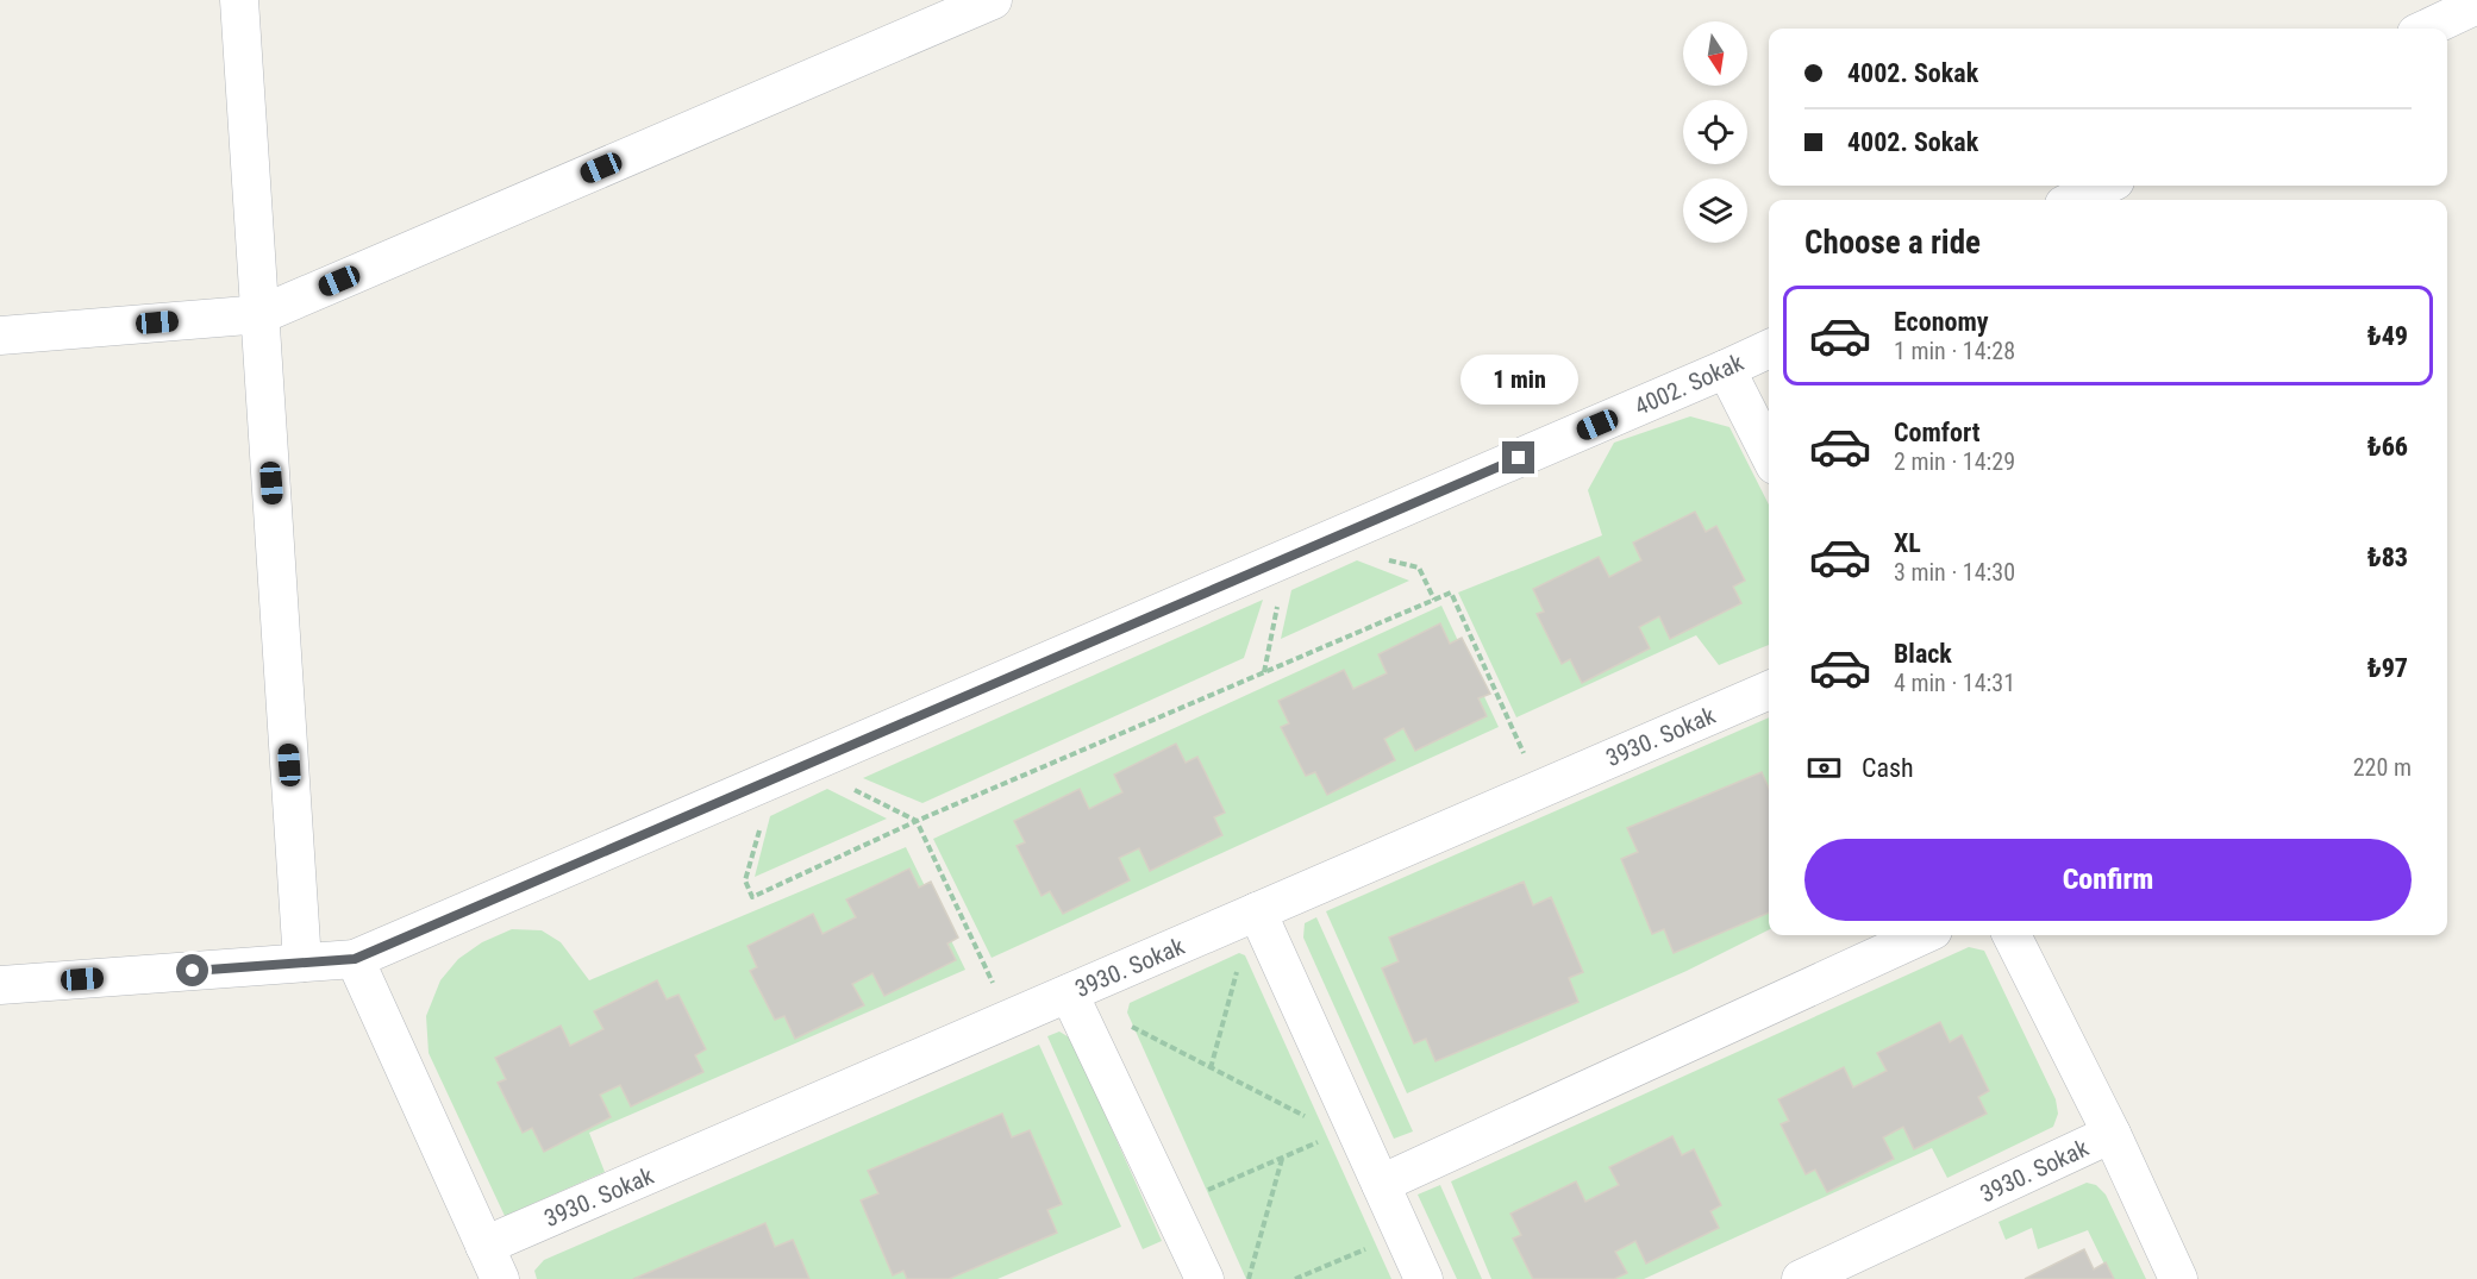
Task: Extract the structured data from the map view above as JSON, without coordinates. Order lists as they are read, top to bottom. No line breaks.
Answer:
{"streets":{"street":["4002. Sokak","3930. Sokak"]},"north":"bottom","page":{"banner":["4002. Sokak","4002. Sokak"],"heading":"Choose a ride","list":[{"name":"Economy","note":"1 min · 14:28","value":"₺49"},{"name":"Comfort","note":"2 min · 14:29","value":"₺66"},{"name":"XL","note":"3 min · 14:30","value":"₺83"},{"name":"Black","note":"4 min · 14:31","value":"₺97"}],"bubble":"1 min","pay":["Cash","220 m"],"buttons":"Confirm"}}
